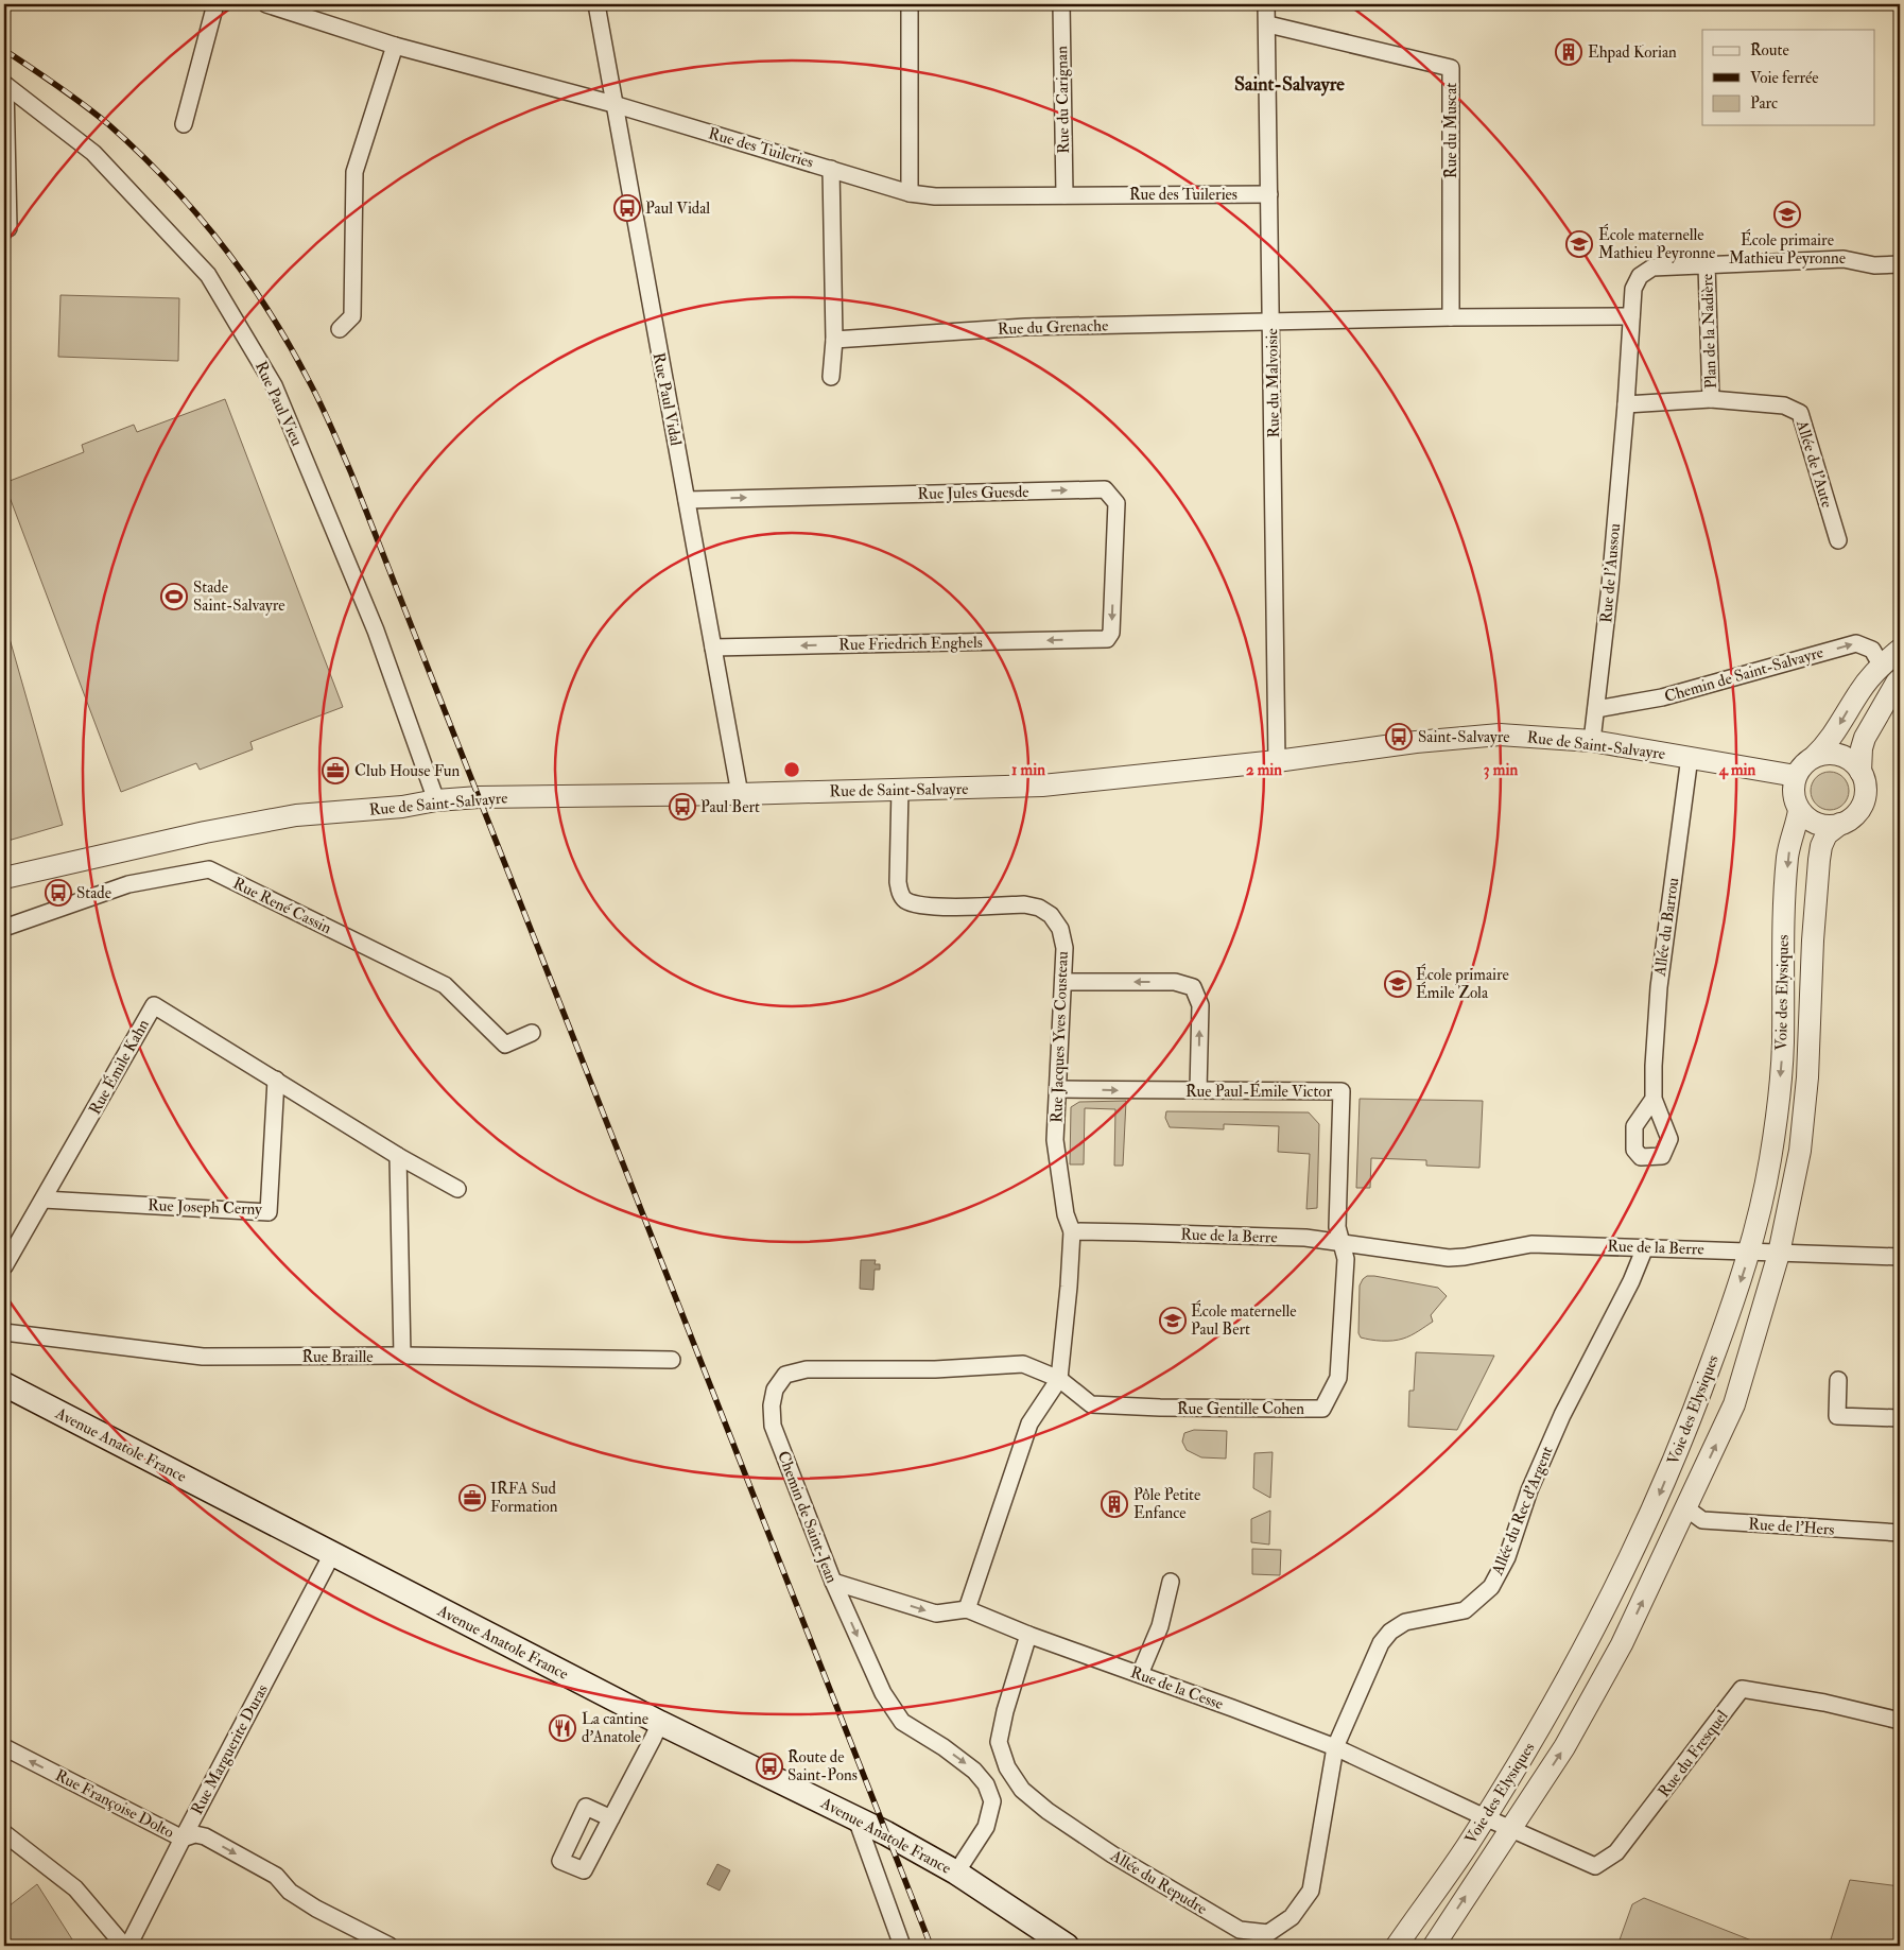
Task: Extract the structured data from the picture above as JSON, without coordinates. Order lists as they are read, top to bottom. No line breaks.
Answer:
{"streets":{"main road":["Avenue Anatole France"],"street":["Rue du Carignan","Rue du Muscat","Rue des Tuileries","Rue du Grenache","Plan de la Nadière","Rue du Malvoisie","Rue Paul Vidal","Rue Paul Vieu","Allée de l'Aute","Rue Jules Guesde","Rue de l'Aussou","Rue Friedrich Enghels","Chemin de Saint-Salvayre","Rue de Saint-Salvayre","Rue René Cassin","Allée du Barrou","Voie des Elysiques","Rue Jacques Yves Cousteau","Rue Émile Kahn","Rue Paul-Émile Victor","Rue Joseph Cerny","Rue de la Berre","Rue Braille","Rue Gentille Cohen","Allée du Rec d'Argent","Chemin de Saint-Jean","Rue de l'Hers","Rue de la Cesse","Rue Marguerite Duras","Rue du Fresquel","Rue Françoise Dolto","Allée du Repudre"]},"crossings":[["Rue du Carignan","Rue des Tuileries"],["Rue du Muscat","Rue du Malvoisie"],["Rue des Tuileries","Rue du Malvoisie"],["Rue des Tuileries","Rue Paul Vidal"],["Rue du Grenache","Rue du Malvoisie"],["Plan de la Nadière","Allée de l'Aute"],["Plan de la Nadière","Rue de l'Aussou"],["Rue du Malvoisie","Rue de Saint-Salvayre"],["Rue Paul Vidal","Rue Jules Guesde"],["Rue Paul Vidal","Rue Friedrich Enghels"],["Rue Paul Vidal","Rue de Saint-Salvayre"],["Rue Paul Vieu","Rue de Saint-Salvayre"],["Rue Jules Guesde","Rue Friedrich Enghels"],["Rue de l'Aussou","Chemin de Saint-Salvayre"],["Rue de l'Aussou","Rue de Saint-Salvayre"],["Rue de Saint-Salvayre","Allée du Barrou"],["Rue de Saint-Salvayre","Voie des Elysiques"],["Rue de Saint-Salvayre","Rue Jacques Yves Cousteau"],["Voie des Elysiques","Rue de la Berre"],["Voie des Elysiques","Rue de l'Hers"],["Voie des Elysiques","Rue de la Cesse"],["Voie des Elysiques","Rue du Fresquel"],["Rue Jacques Yves Cousteau","Rue Paul-Émile Victor"],["Rue Jacques Yves Cousteau","Rue de la Berre"],["Rue Émile Kahn","Rue Joseph Cerny"],["Rue Paul-Émile Victor","Rue de la Berre"],["Rue Paul-Émile Victor","Rue Gentille Cohen"],["Rue de la Berre","Rue Gentille Cohen"],["Rue de la Berre","Allée du Rec d'Argent"],["Rue Gentille Cohen","Chemin de Saint-Jean"],["Avenue Anatole France","Chemin de Saint-Jean"],["Avenue Anatole France","Rue Marguerite Duras"],["Allée du Rec d'Argent","Rue de la Cesse"],["Allée du Rec d'Argent","Allée du Repudre"],["Rue de la Cesse","Rue du Fresquel"],["Rue de la Cesse","Allée du Repudre"],["Rue Marguerite Duras","Rue Françoise Dolto"]],"one_way":["Rue Friedrich Enghels","Chemin de Saint-Salvayre","Chemin de Saint-Jean"],"districts":["Saint-Salvayre"],"places":{"building":["Ehpad Korian","Pôle Petite Enfance"],"bus stop":["Paul Vidal","Saint-Salvayre","Paul Bert","Stade","Route de Saint-Pons"],"school or university":["École primaire Mathieu Peyronne","École maternelle Mathieu Peyronne","École primaire Émile Zola","École maternelle Paul Bert"],"sports":["Stade Saint-Salvayre"],"office":["Club House Fun","IRFA Sud Formation"],"restaurant":["La cantine d'Anatole"]},"legend":["Route","Voie ferrée","Parc"],"rings":["1 min","2 min","3 min","4 min"]}
